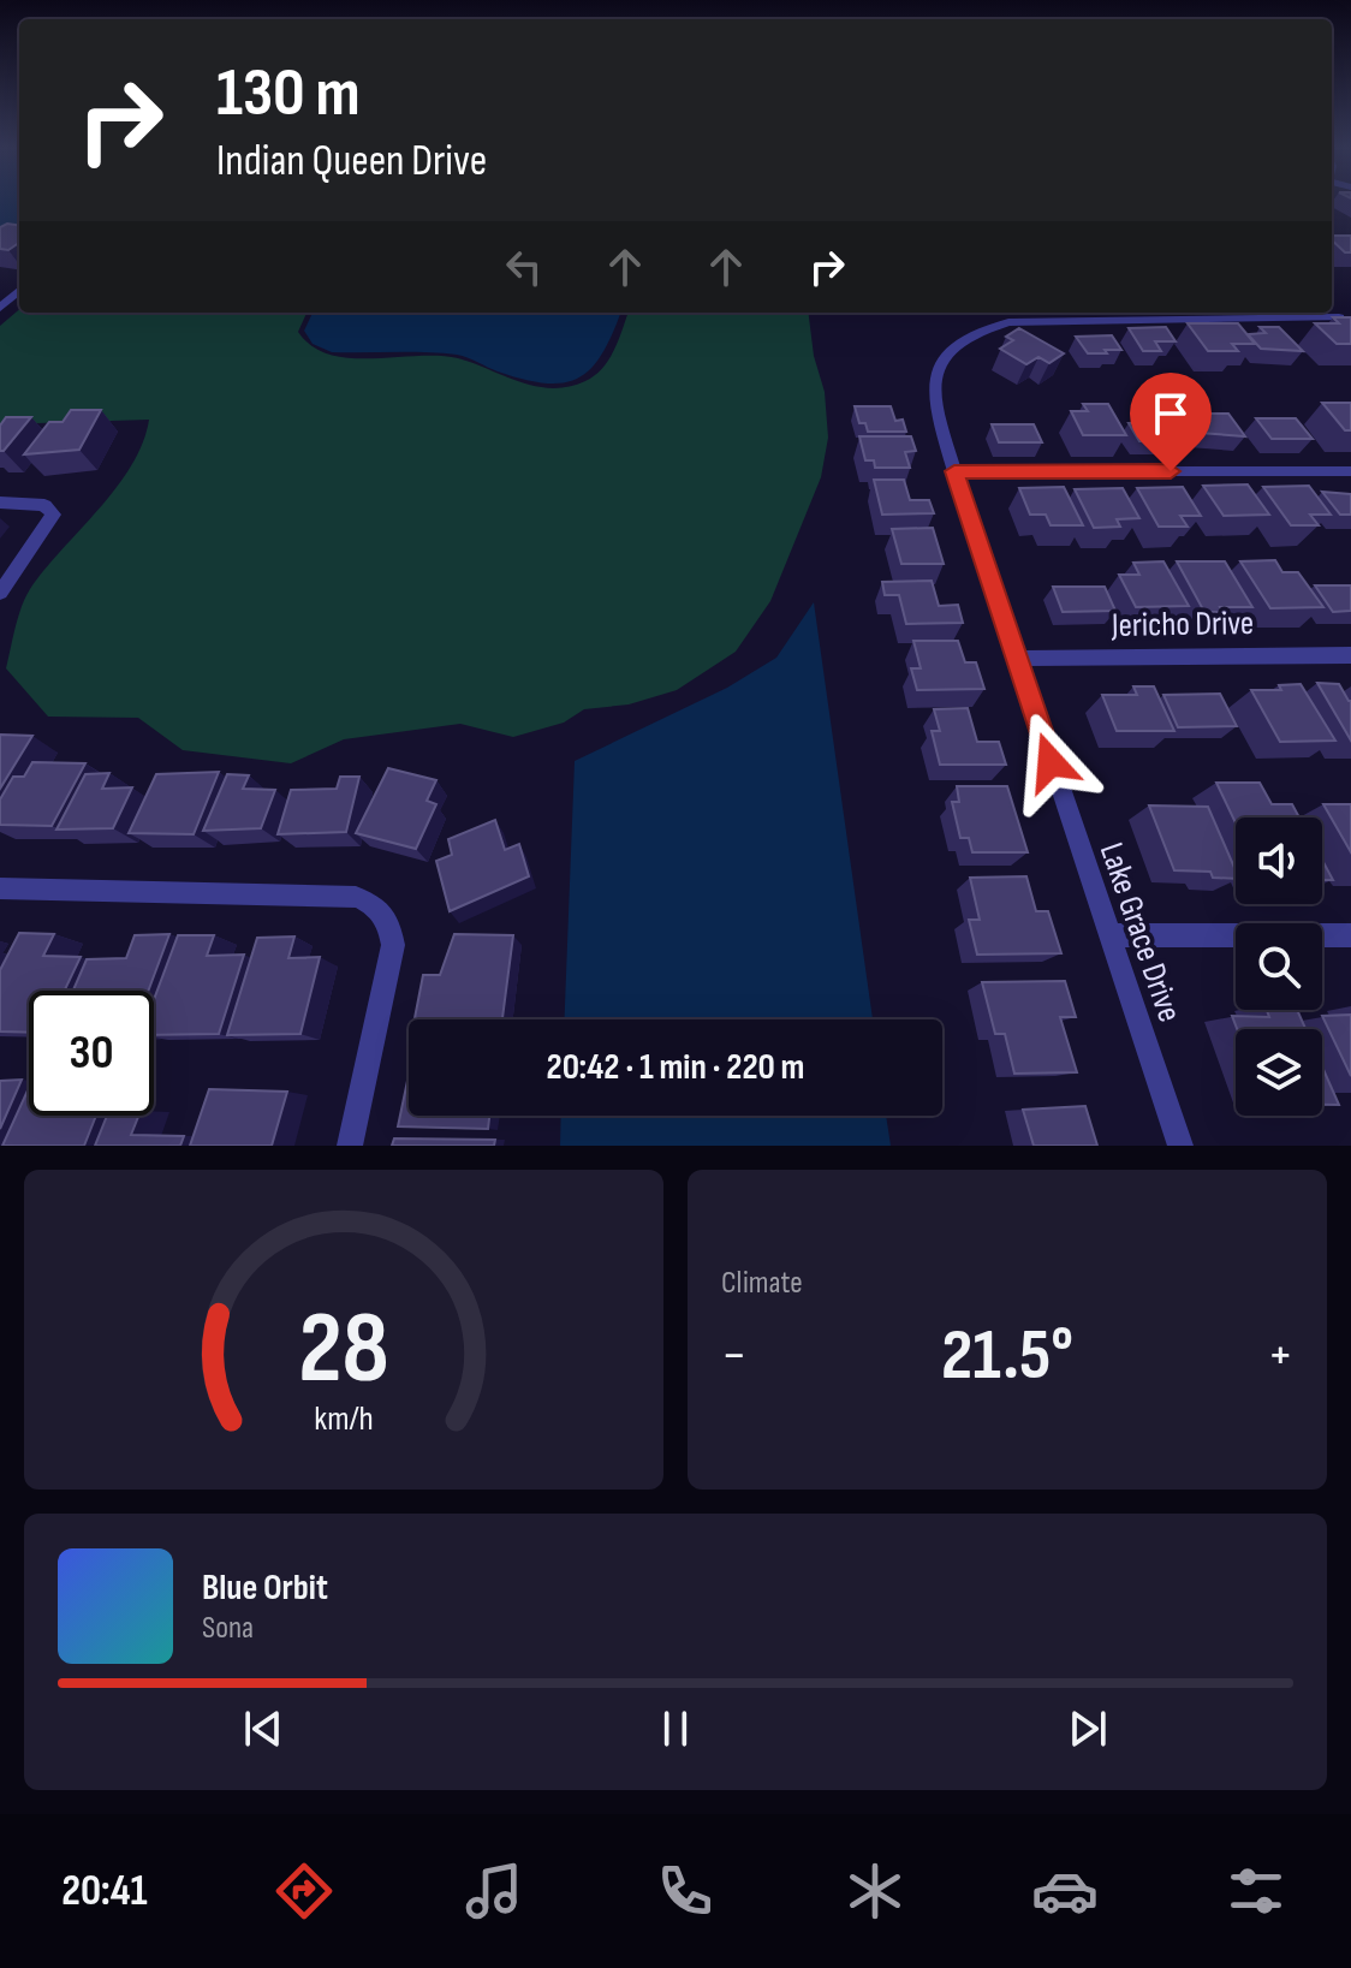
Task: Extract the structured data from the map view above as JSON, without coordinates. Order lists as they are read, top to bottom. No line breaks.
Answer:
{"streets":{"street":["Jericho Drive","Lake Grace Drive"]},"crossings":[["Jericho Drive","Lake Grace Drive"]],"page":{"turn":["130 m","Indian Queen Drive"],"limit":"30","trip":"20:42 · 1 min · 220 m","tile":"Climate","heat":["−","21.5°","+"],"song":["Blue Orbit","Sona"],"tabs":"20:41","gauge":["28","km/h"]}}
